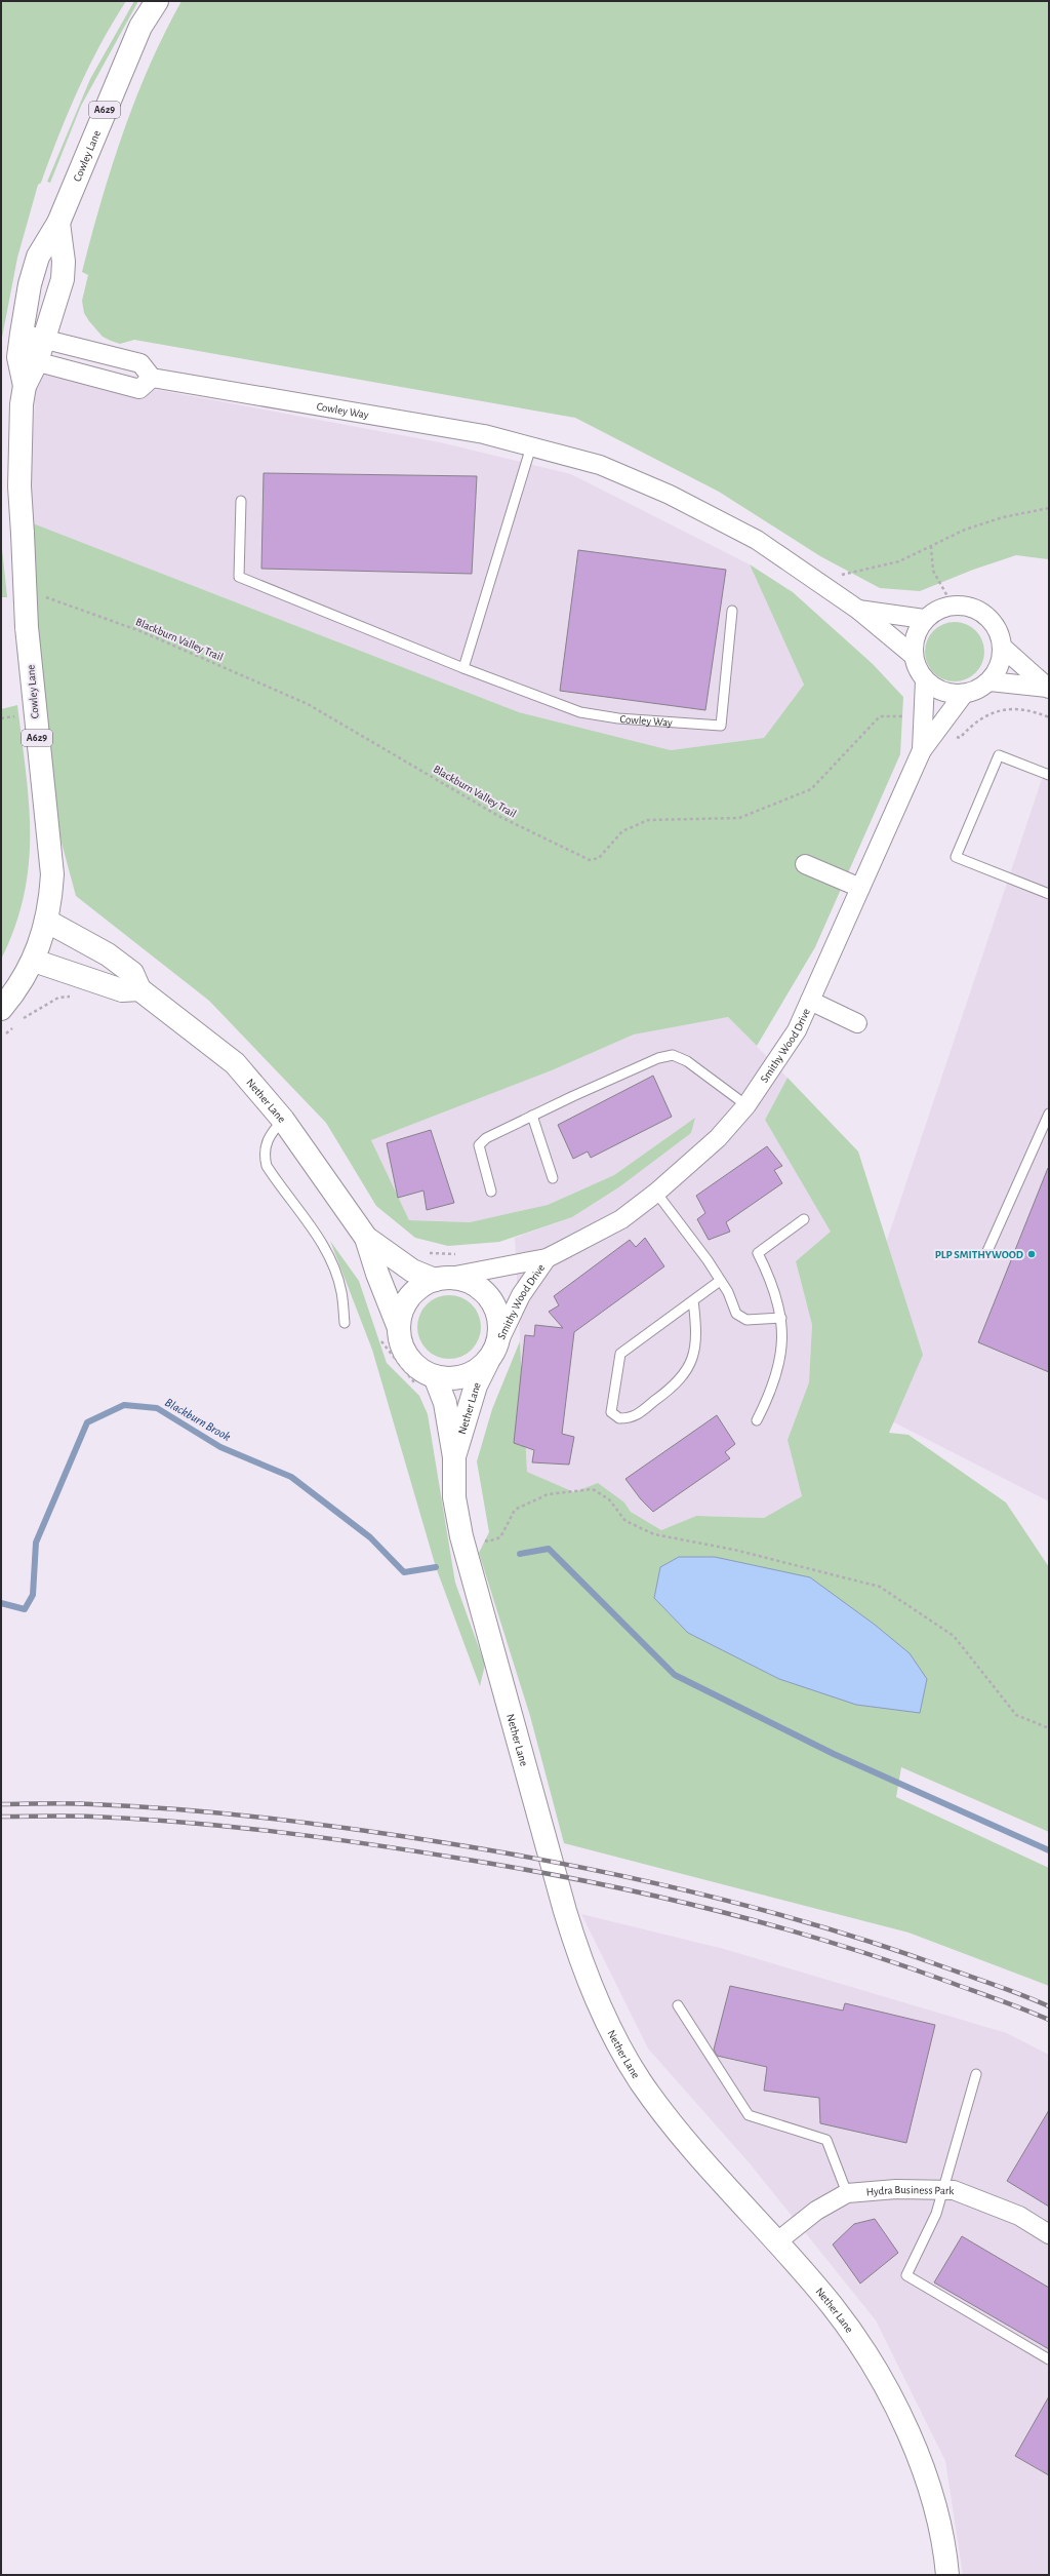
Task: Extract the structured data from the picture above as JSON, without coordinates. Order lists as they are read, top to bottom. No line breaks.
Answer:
{"streets":{"main road":["A629","Cowley Lane","Nether Lane"],"street":["Cowley Way","Smithy Wood Drive","Hydra Business Park"],"path":["Blackburn Valley Trail"]},"crossings":[["Cowley Lane","Nether Lane"],["Cowley Way","Smithy Wood Drive"],["Blackburn Valley Trail","Smithy Wood Drive"],["Smithy Wood Drive","Nether Lane"],["Nether Lane","Hydra Business Park"]],"water":["Blackburn Brook"],"places":["PLP SMITHYWOOD"]}
